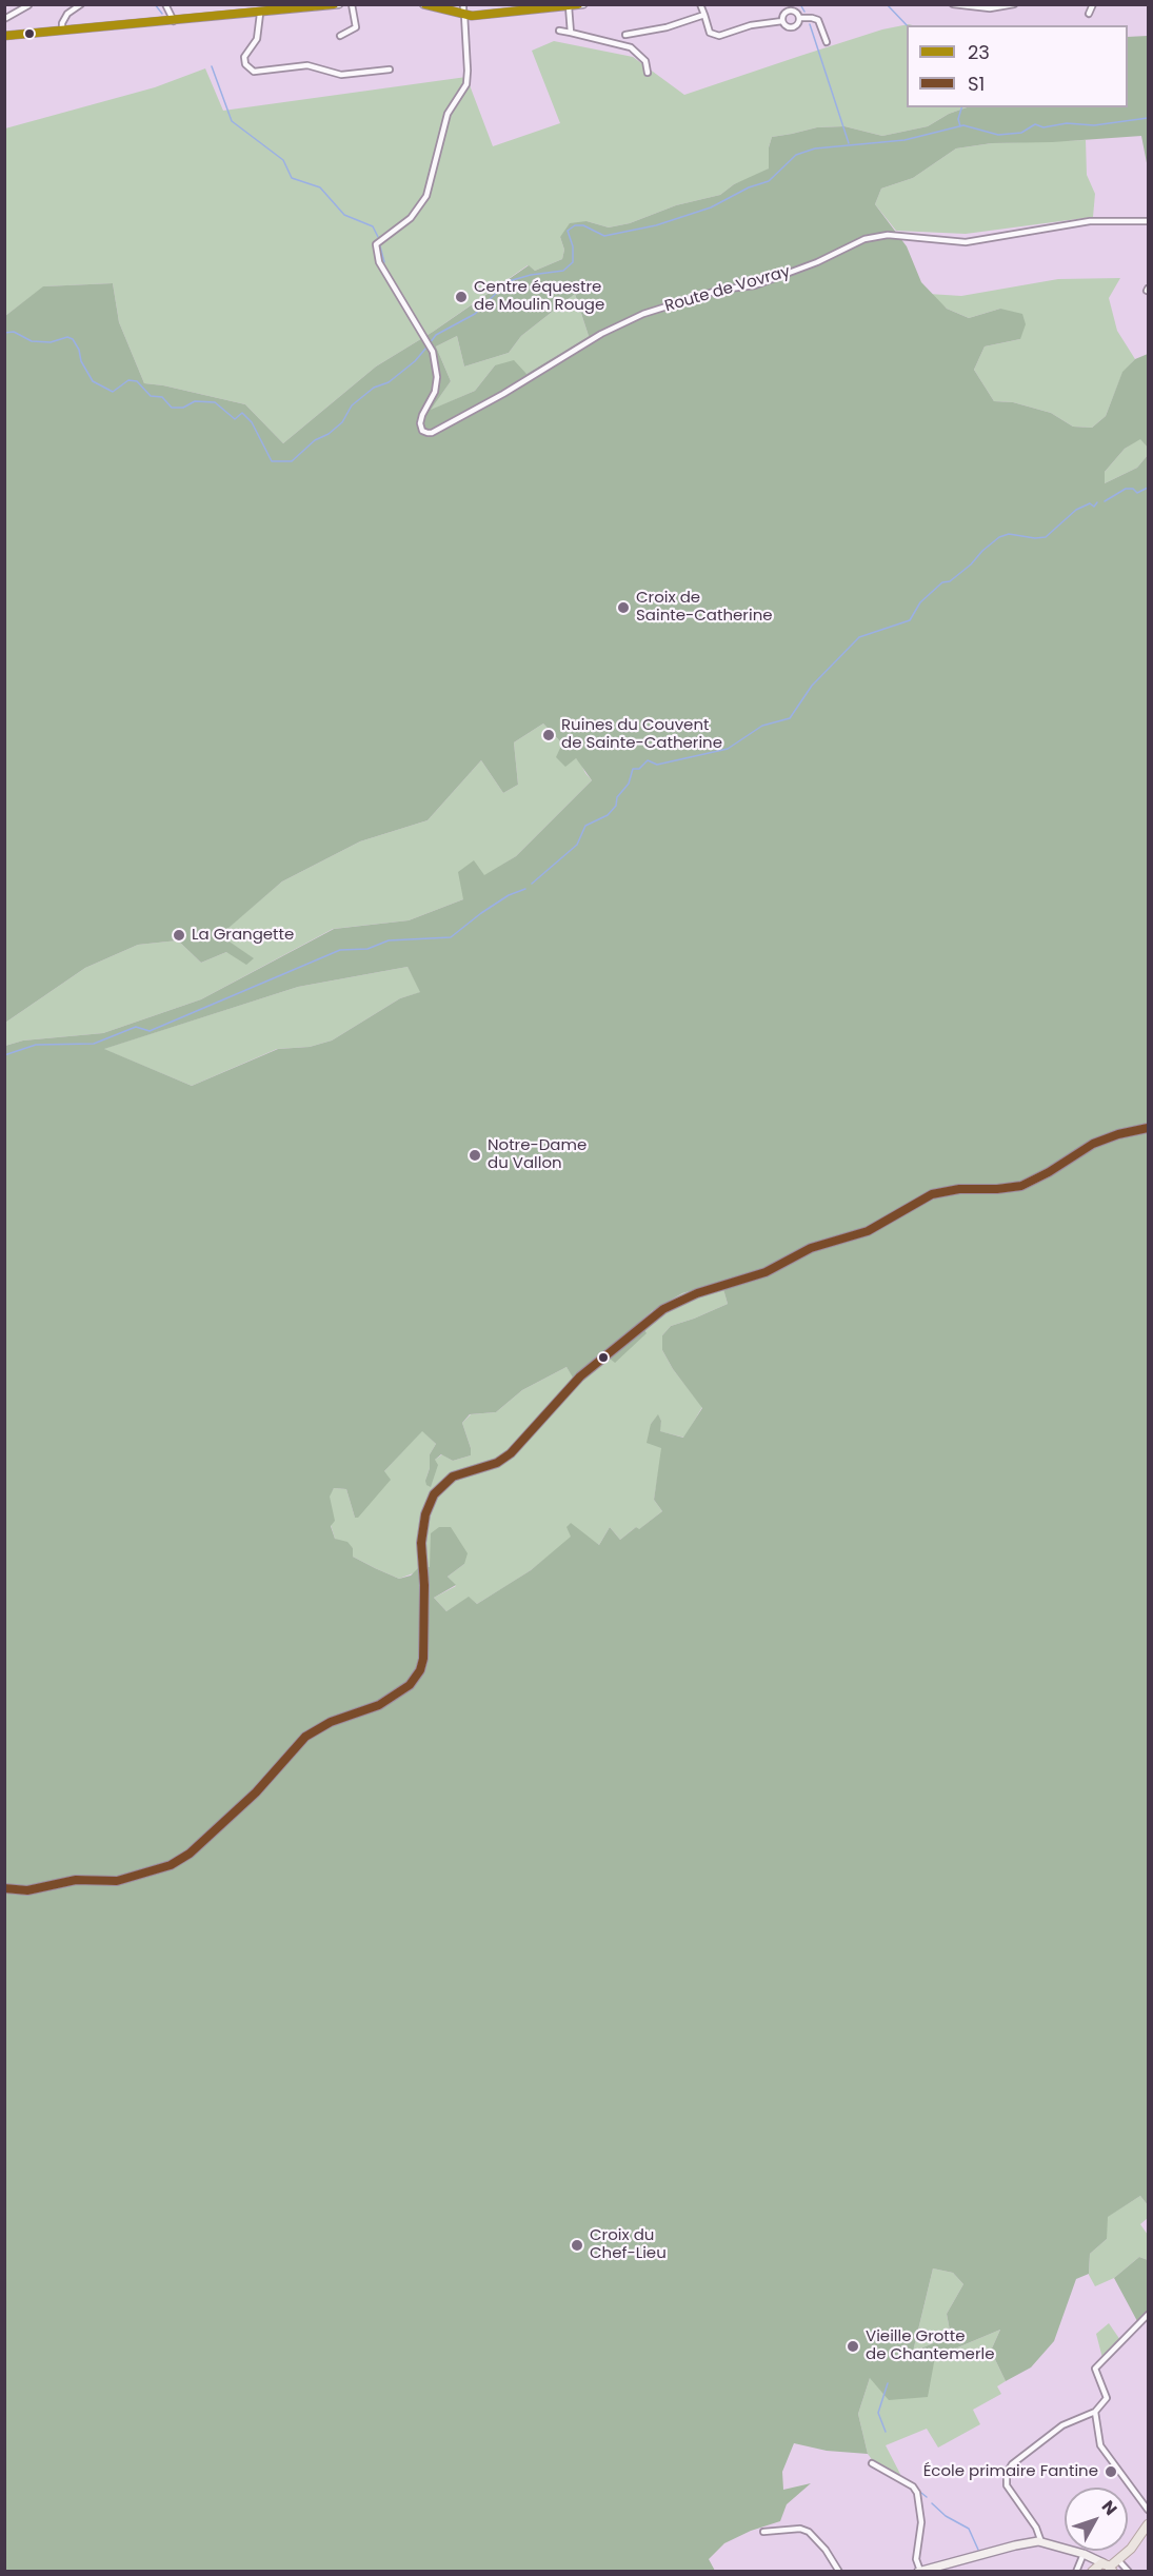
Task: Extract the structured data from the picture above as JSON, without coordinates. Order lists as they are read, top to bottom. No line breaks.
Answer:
{"streets":{"street":["Route de Vovray"]},"places":["Centre équestre de Moulin Rouge","Croix de Sainte-Catherine","Ruines du Couvent de Sainte-Catherine","La Grangette","Notre-Dame du Vallon","Croix du Chef-Lieu","Vieille Grotte de Chantemerle","École primaire Fantine"],"lines":["transit line 23","transit line S1"],"legend":["23","S1"],"north":"top right"}
